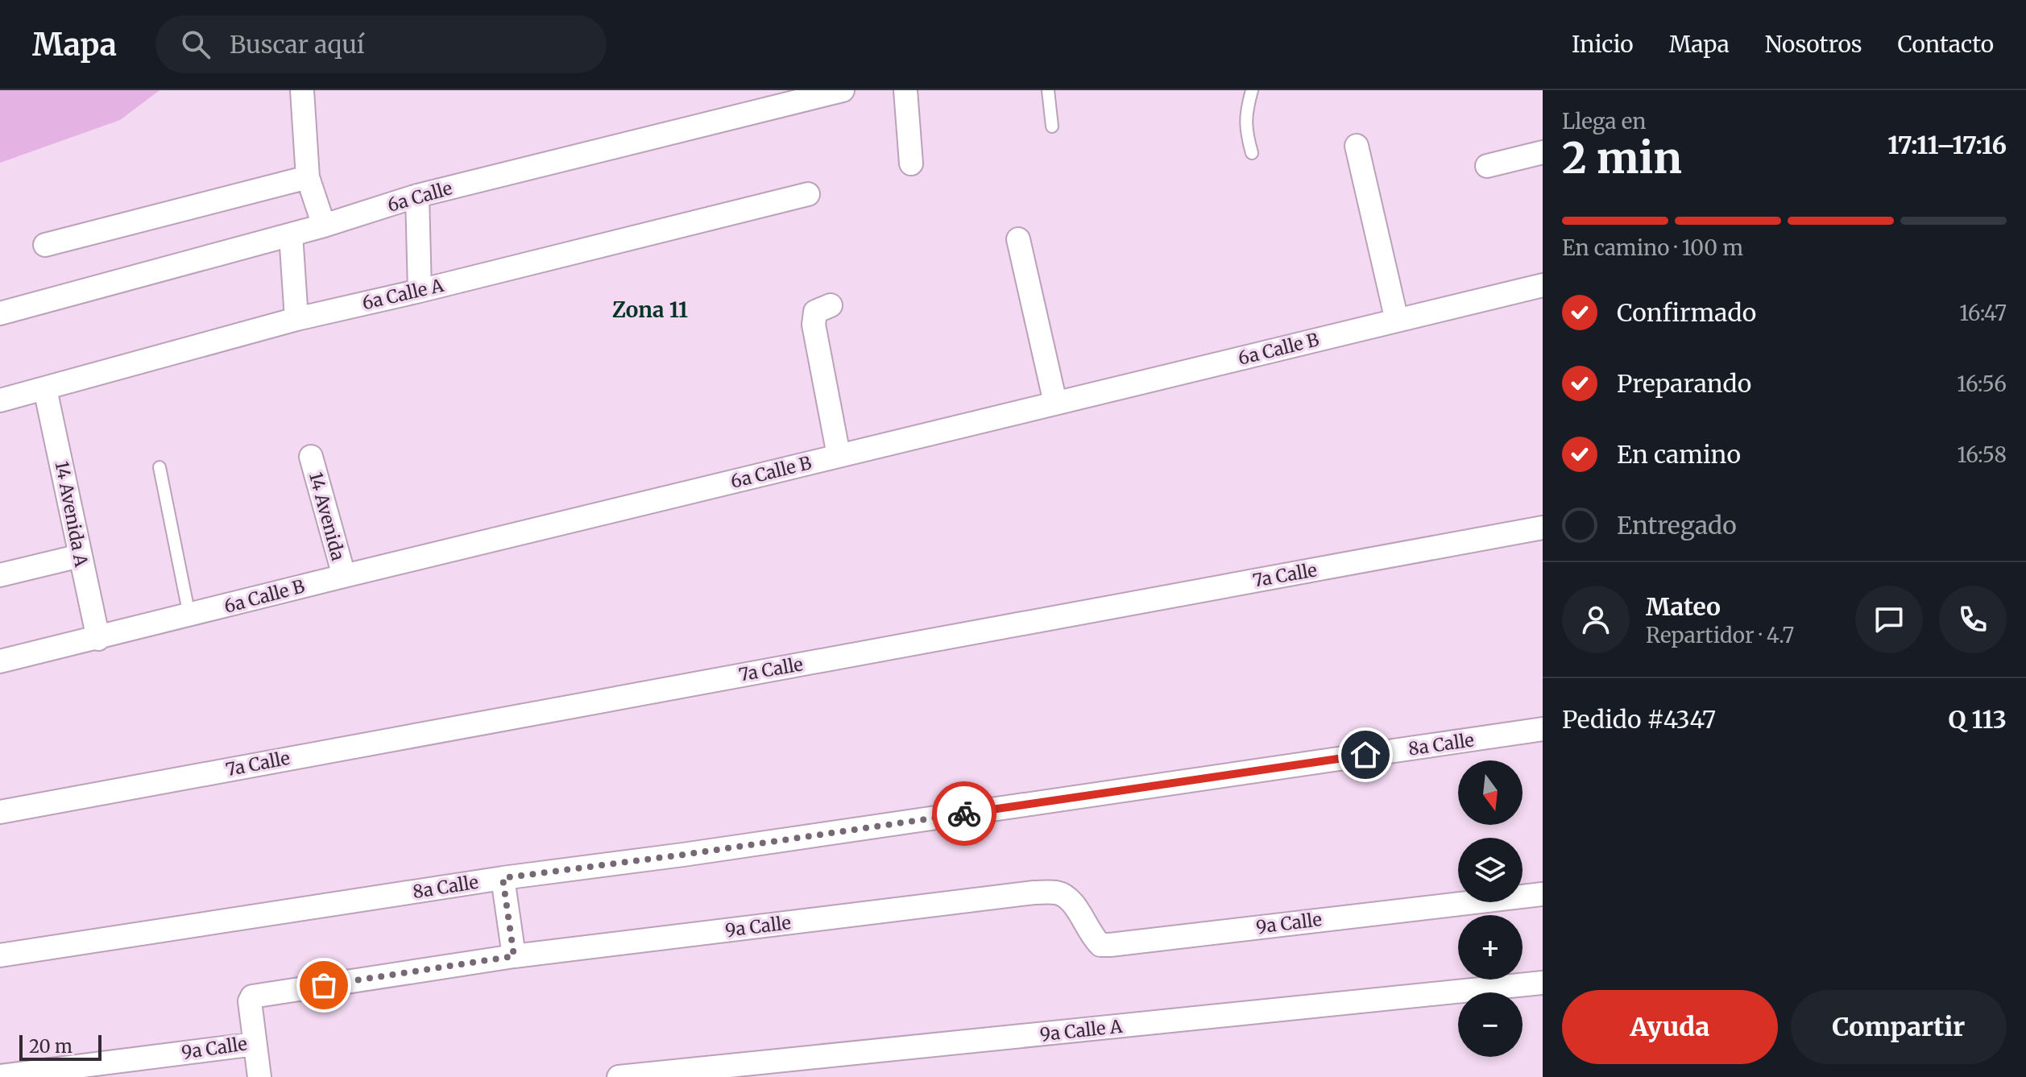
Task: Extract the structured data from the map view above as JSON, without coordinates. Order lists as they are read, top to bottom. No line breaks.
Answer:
{"streets":{"street":["6a Calle","6a Calle A","6a Calle B","14 Avenida A","14 Avenida","7a Calle","8a Calle","9a Calle","9a Calle A"]},"crossings":[["6a Calle A","14 Avenida A"],["6a Calle B","14 Avenida A"],["6a Calle B","14 Avenida"]],"districts":["Zona 11"],"scale_bar":"20 m","north":"bottom","page":{"header":"Mapa","search":"Buscar aquí","nav":["Inicio","Mapa","Nosotros","Contacto"],"heading":["2 min","Llega en","17:11–17:16"],"panel":["Mateo","Repartidor · 4.7","Pedido #4347","Q 113"],"bar":"En camino · 100 m","list":[["Confirmado","16:47"],["Preparando","16:56"],["En camino","16:58"],"Entregado"],"map_buttons":["+","−"],"buttons":["Ayuda","Compartir"],"scale":"20 m"}}
